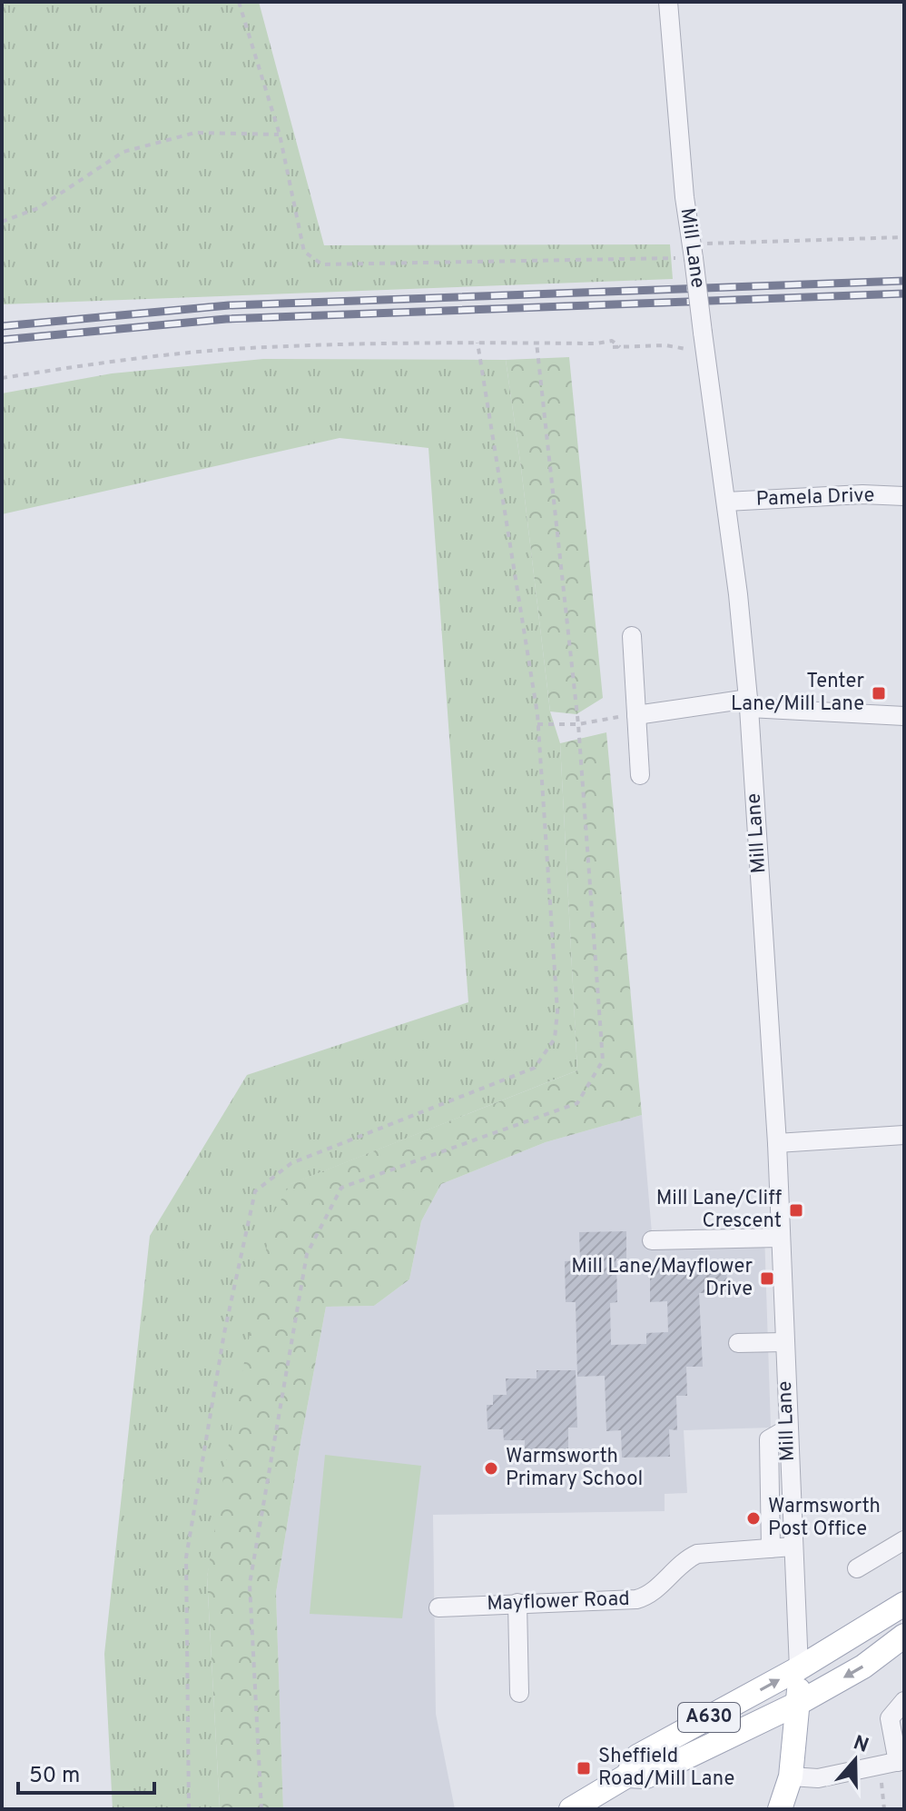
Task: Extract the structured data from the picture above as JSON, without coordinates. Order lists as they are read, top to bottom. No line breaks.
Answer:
{"streets":{"main road":["A630"],"street":["Mill Lane","Pamela Drive","Mayflower Road"]},"crossings":[["Mill Lane","Pamela Drive"],["Mill Lane","Mayflower Road"],["Mill Lane","A630"]],"places":{"transit":["Tenter Lane/Mill Lane","Mill Lane/Cliff Crescent","Mill Lane/Mayflower Drive","Sheffield Road/Mill Lane"],"other":["Warmsworth Primary School","Warmsworth Post Office"]},"scale_bar":"50 m","north":"top"}
